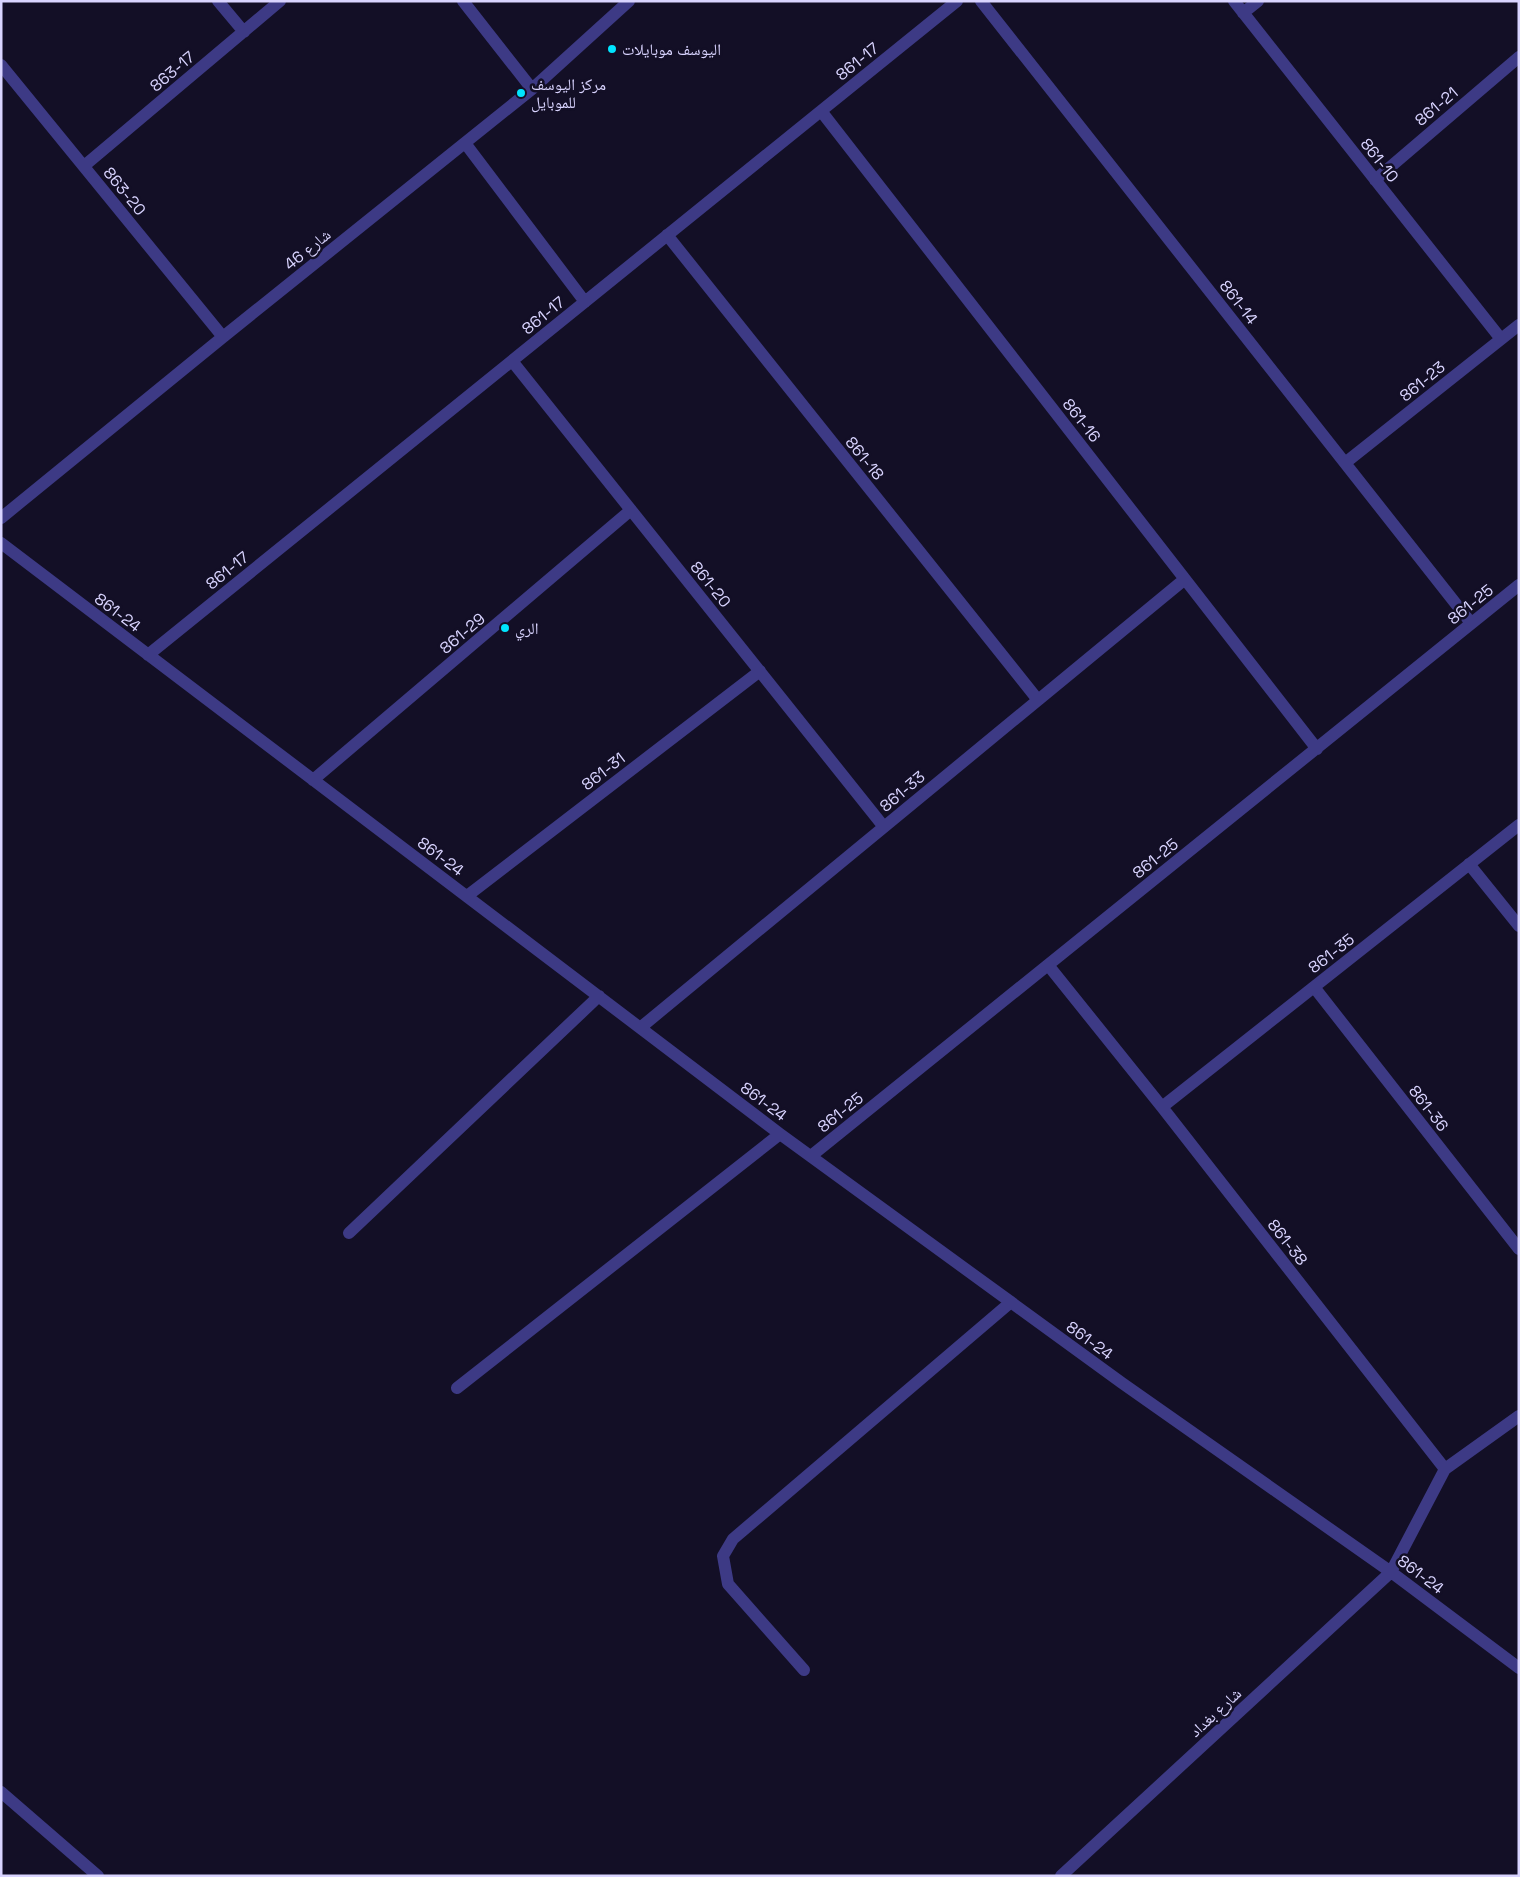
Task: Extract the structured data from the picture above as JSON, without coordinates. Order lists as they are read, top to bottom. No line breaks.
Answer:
{"streets":{"street":["861-17","863-17","861-21","861-10","863-20","شارع 46","861-14","861-23","861-16","861-18","861-20","861-25","861-24","861-29","861-31","861-33","861-35","861-36","861-38","شارع بغداد"]},"crossings":[["861-17","861-16"],["861-17","861-18"],["861-17","861-20"],["861-17","861-24"],["863-17","863-20"],["861-21","861-10"],["861-10","861-23"],["863-20","شارع 46"],["861-14","861-23"],["861-14","861-25"],["861-16","861-25"],["861-16","861-33"],["861-18","861-33"],["861-20","861-29"],["861-20","861-31"],["861-20","861-33"],["861-25","861-24"],["861-25","861-38"],["861-24","861-29"],["861-24","861-31"],["861-24","861-33"],["861-24","شارع بغداد"],["861-35","861-36"],["861-35","861-38"],["861-38","شارع بغداد"]],"places":["اليوسف موبايلات","مركز اليوسف للموبايل","الري"]}
